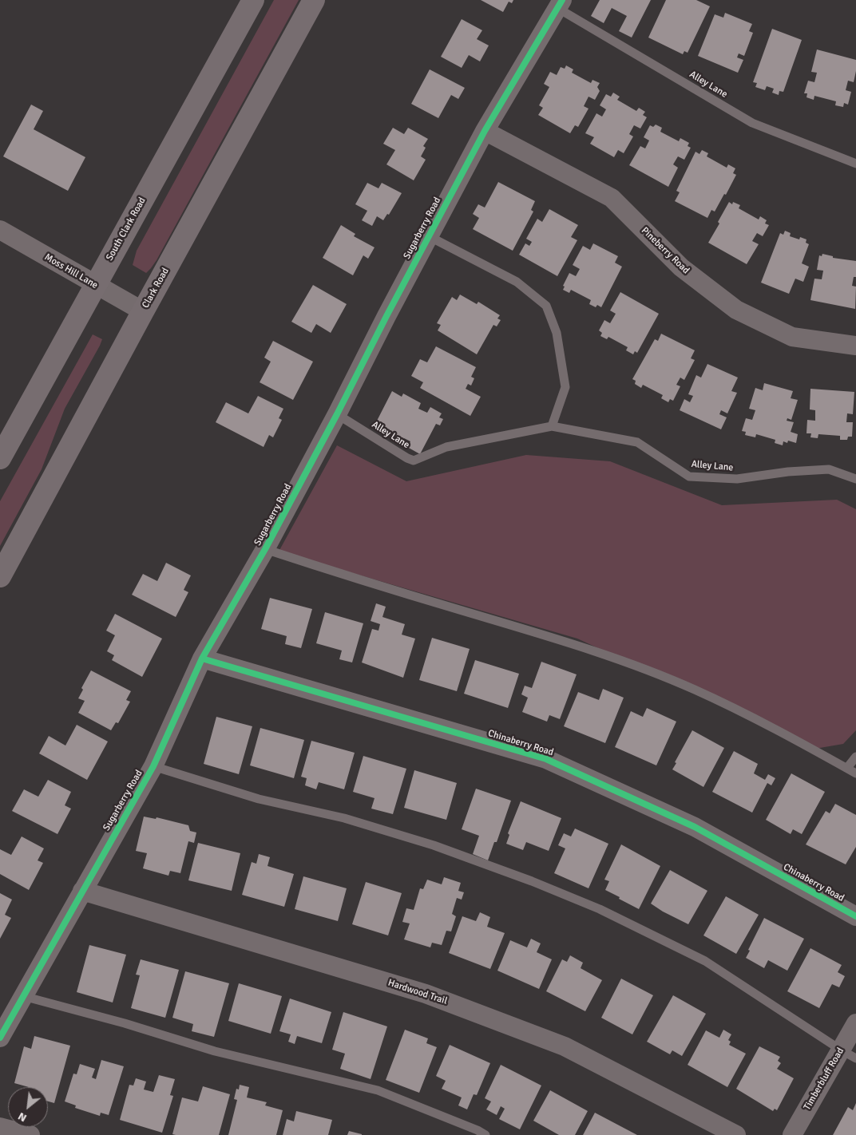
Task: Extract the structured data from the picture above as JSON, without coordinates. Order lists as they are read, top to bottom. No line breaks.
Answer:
{"streets":{"main road":["South Clark Road","Clark Road"],"street":["Sugarberry Road","Pineberry Road","Moss Hill Lane","Chinaberry Road","Hardwood Trail","Timberbluff Road"],"lane":["Alley Lane"]},"crossings":[["Alley Lane","Sugarberry Road"],["Sugarberry Road","Pineberry Road"],["Sugarberry Road","Chinaberry Road"],["Sugarberry Road","Hardwood Trail"],["South Clark Road","Moss Hill Lane"],["Moss Hill Lane","Clark Road"]],"north":"bottom left"}
